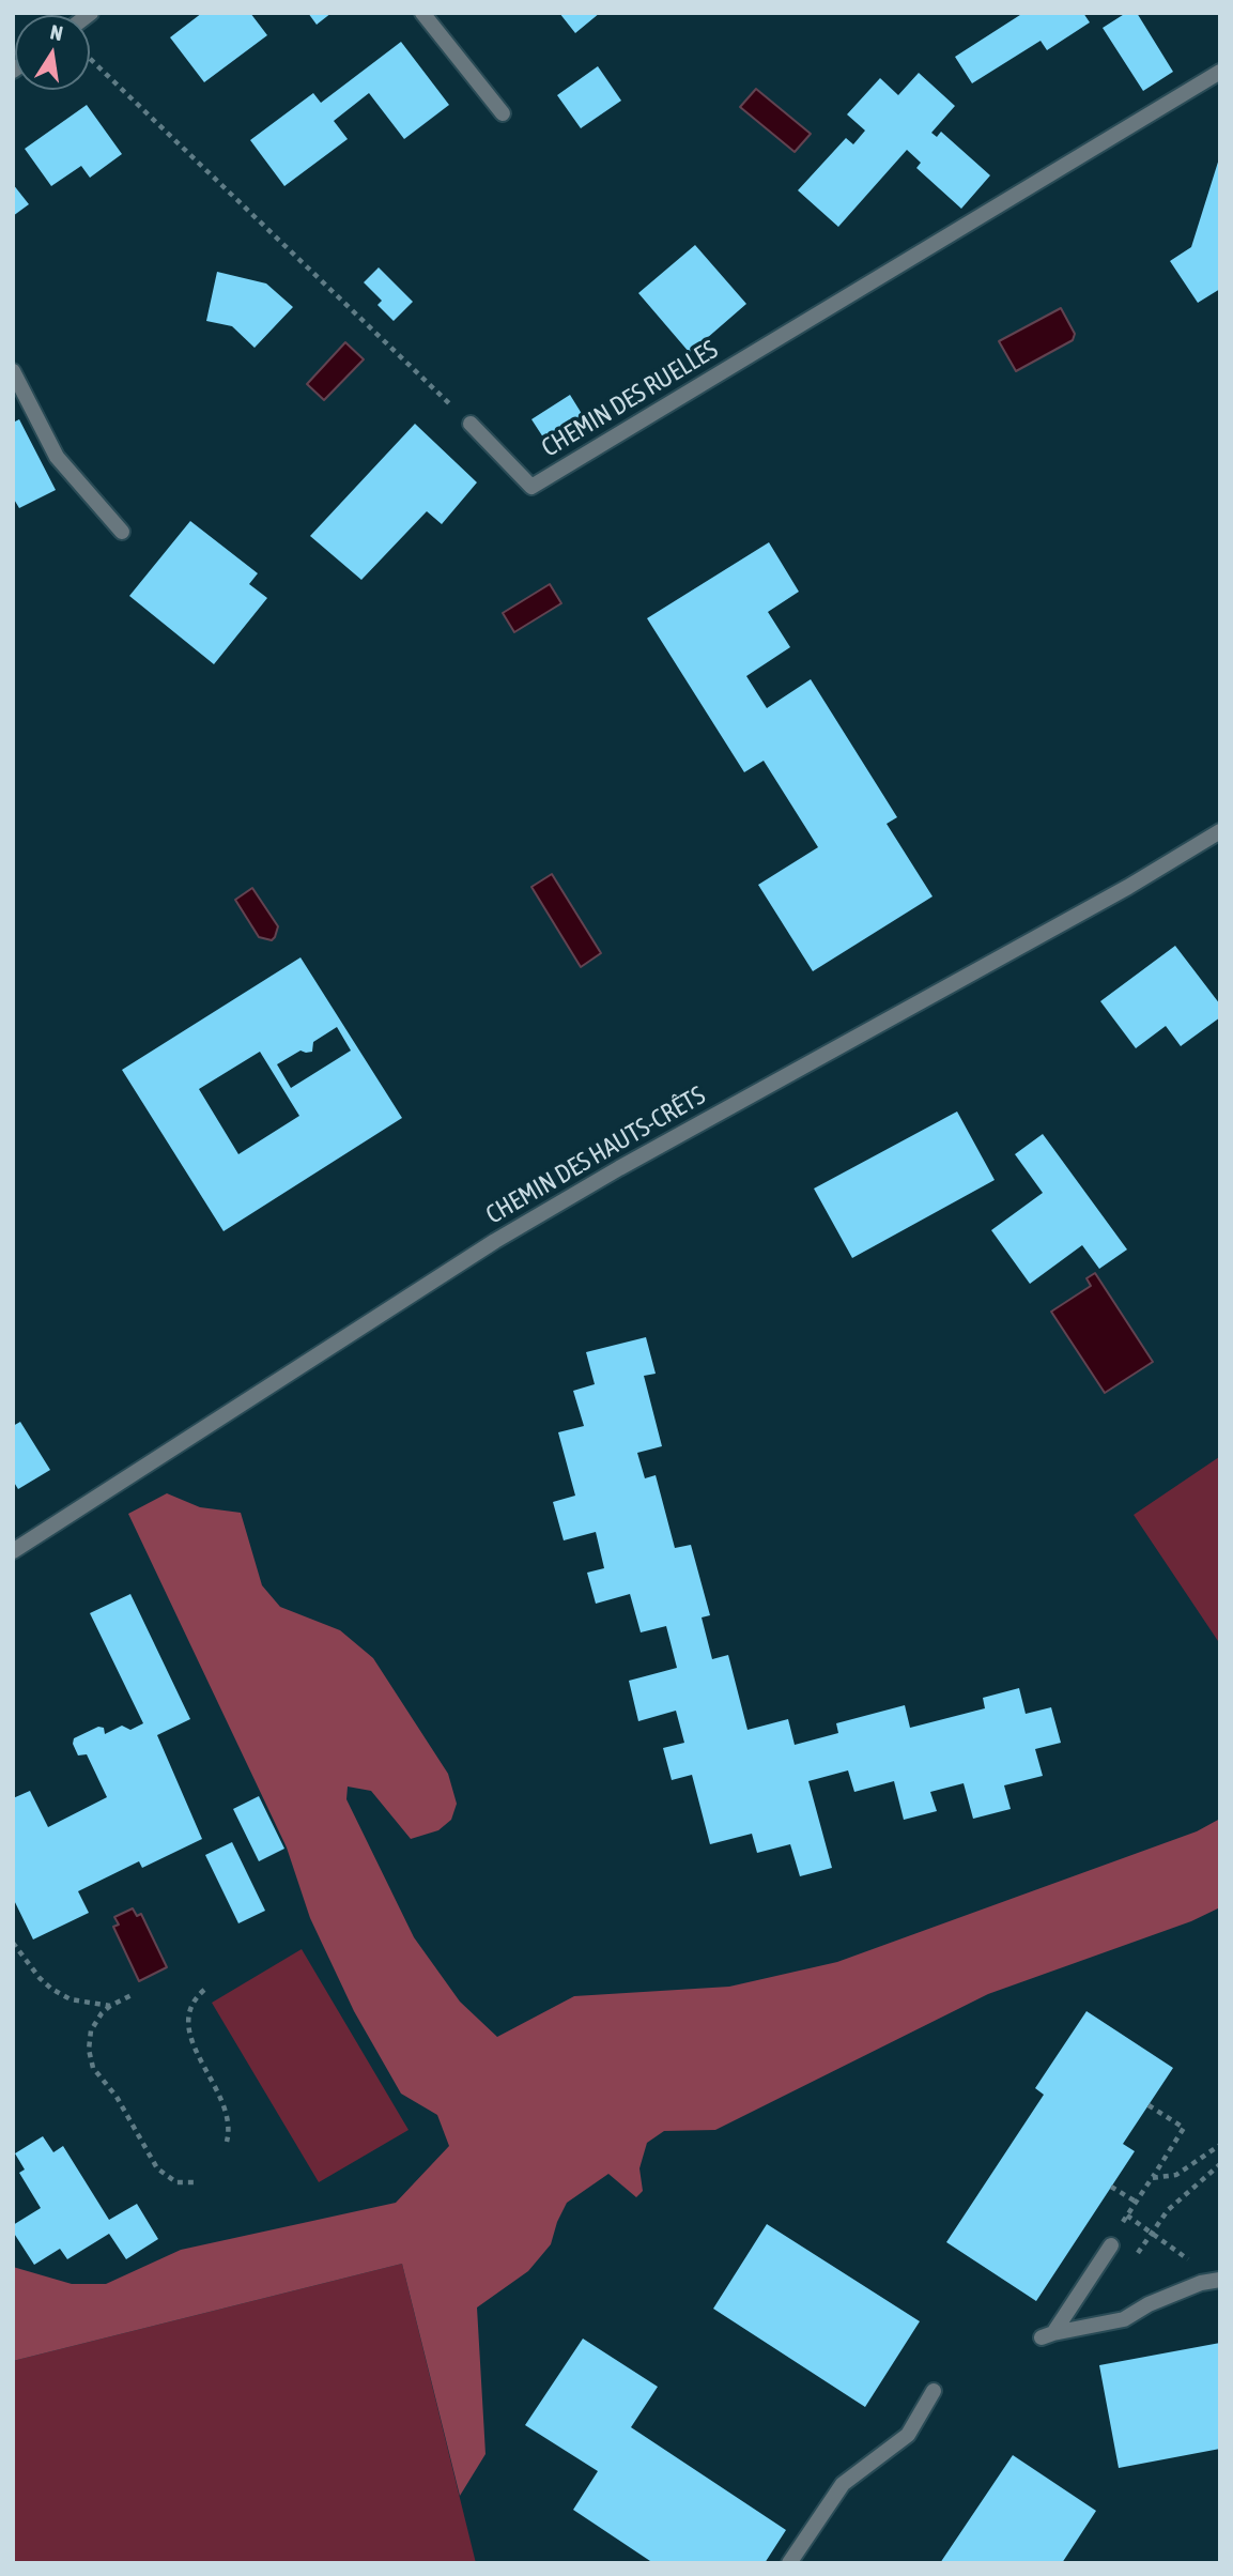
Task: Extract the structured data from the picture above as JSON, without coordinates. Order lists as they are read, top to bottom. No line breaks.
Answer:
{"streets":{"street":["CHEMIN DES RUELLES","CHEMIN DES HAUTS-CRÊTS"]},"north":"top"}
